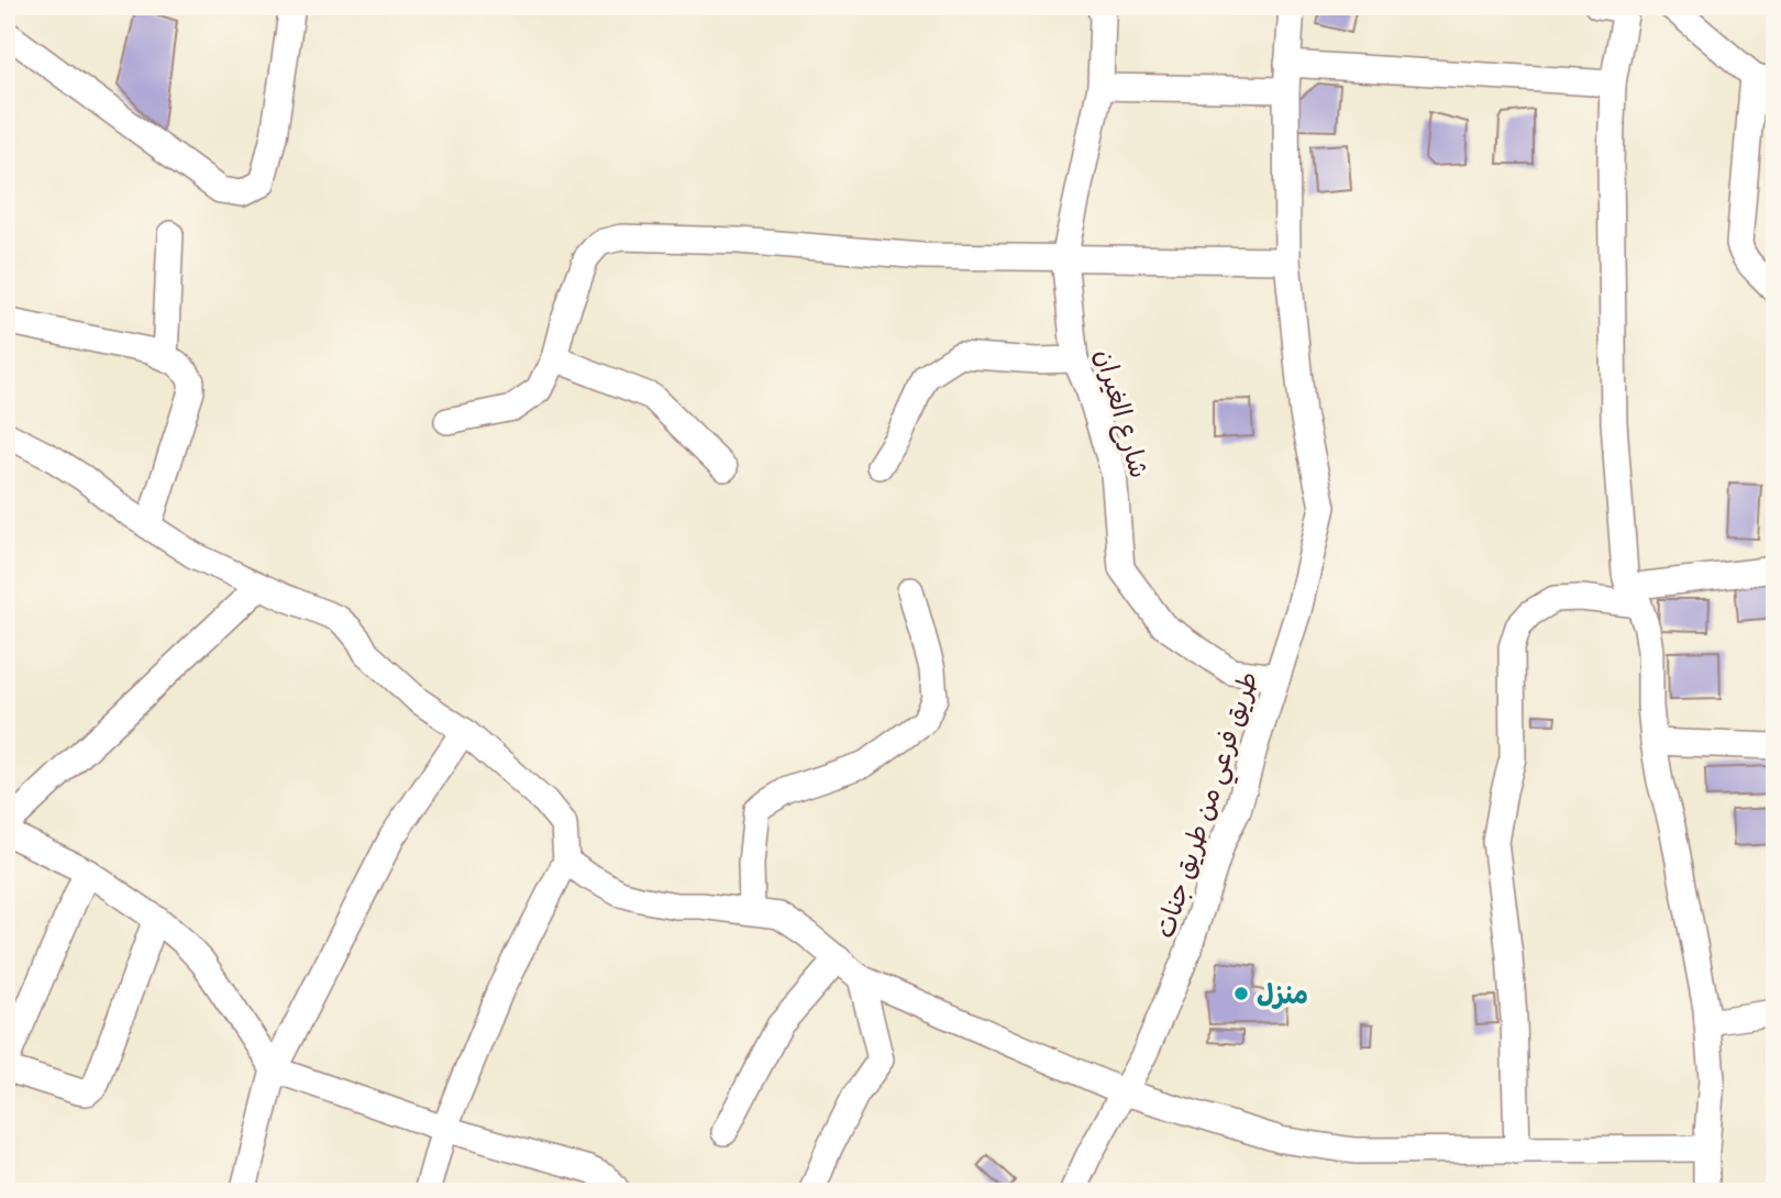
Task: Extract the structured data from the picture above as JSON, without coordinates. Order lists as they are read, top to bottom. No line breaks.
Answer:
{"streets":{"street":["شارع الغيران","طريق فرعي من طريق جنات"]},"crossings":[["شارع الغيران","طريق فرعي من طريق جنات"]],"places":["منزل"]}
